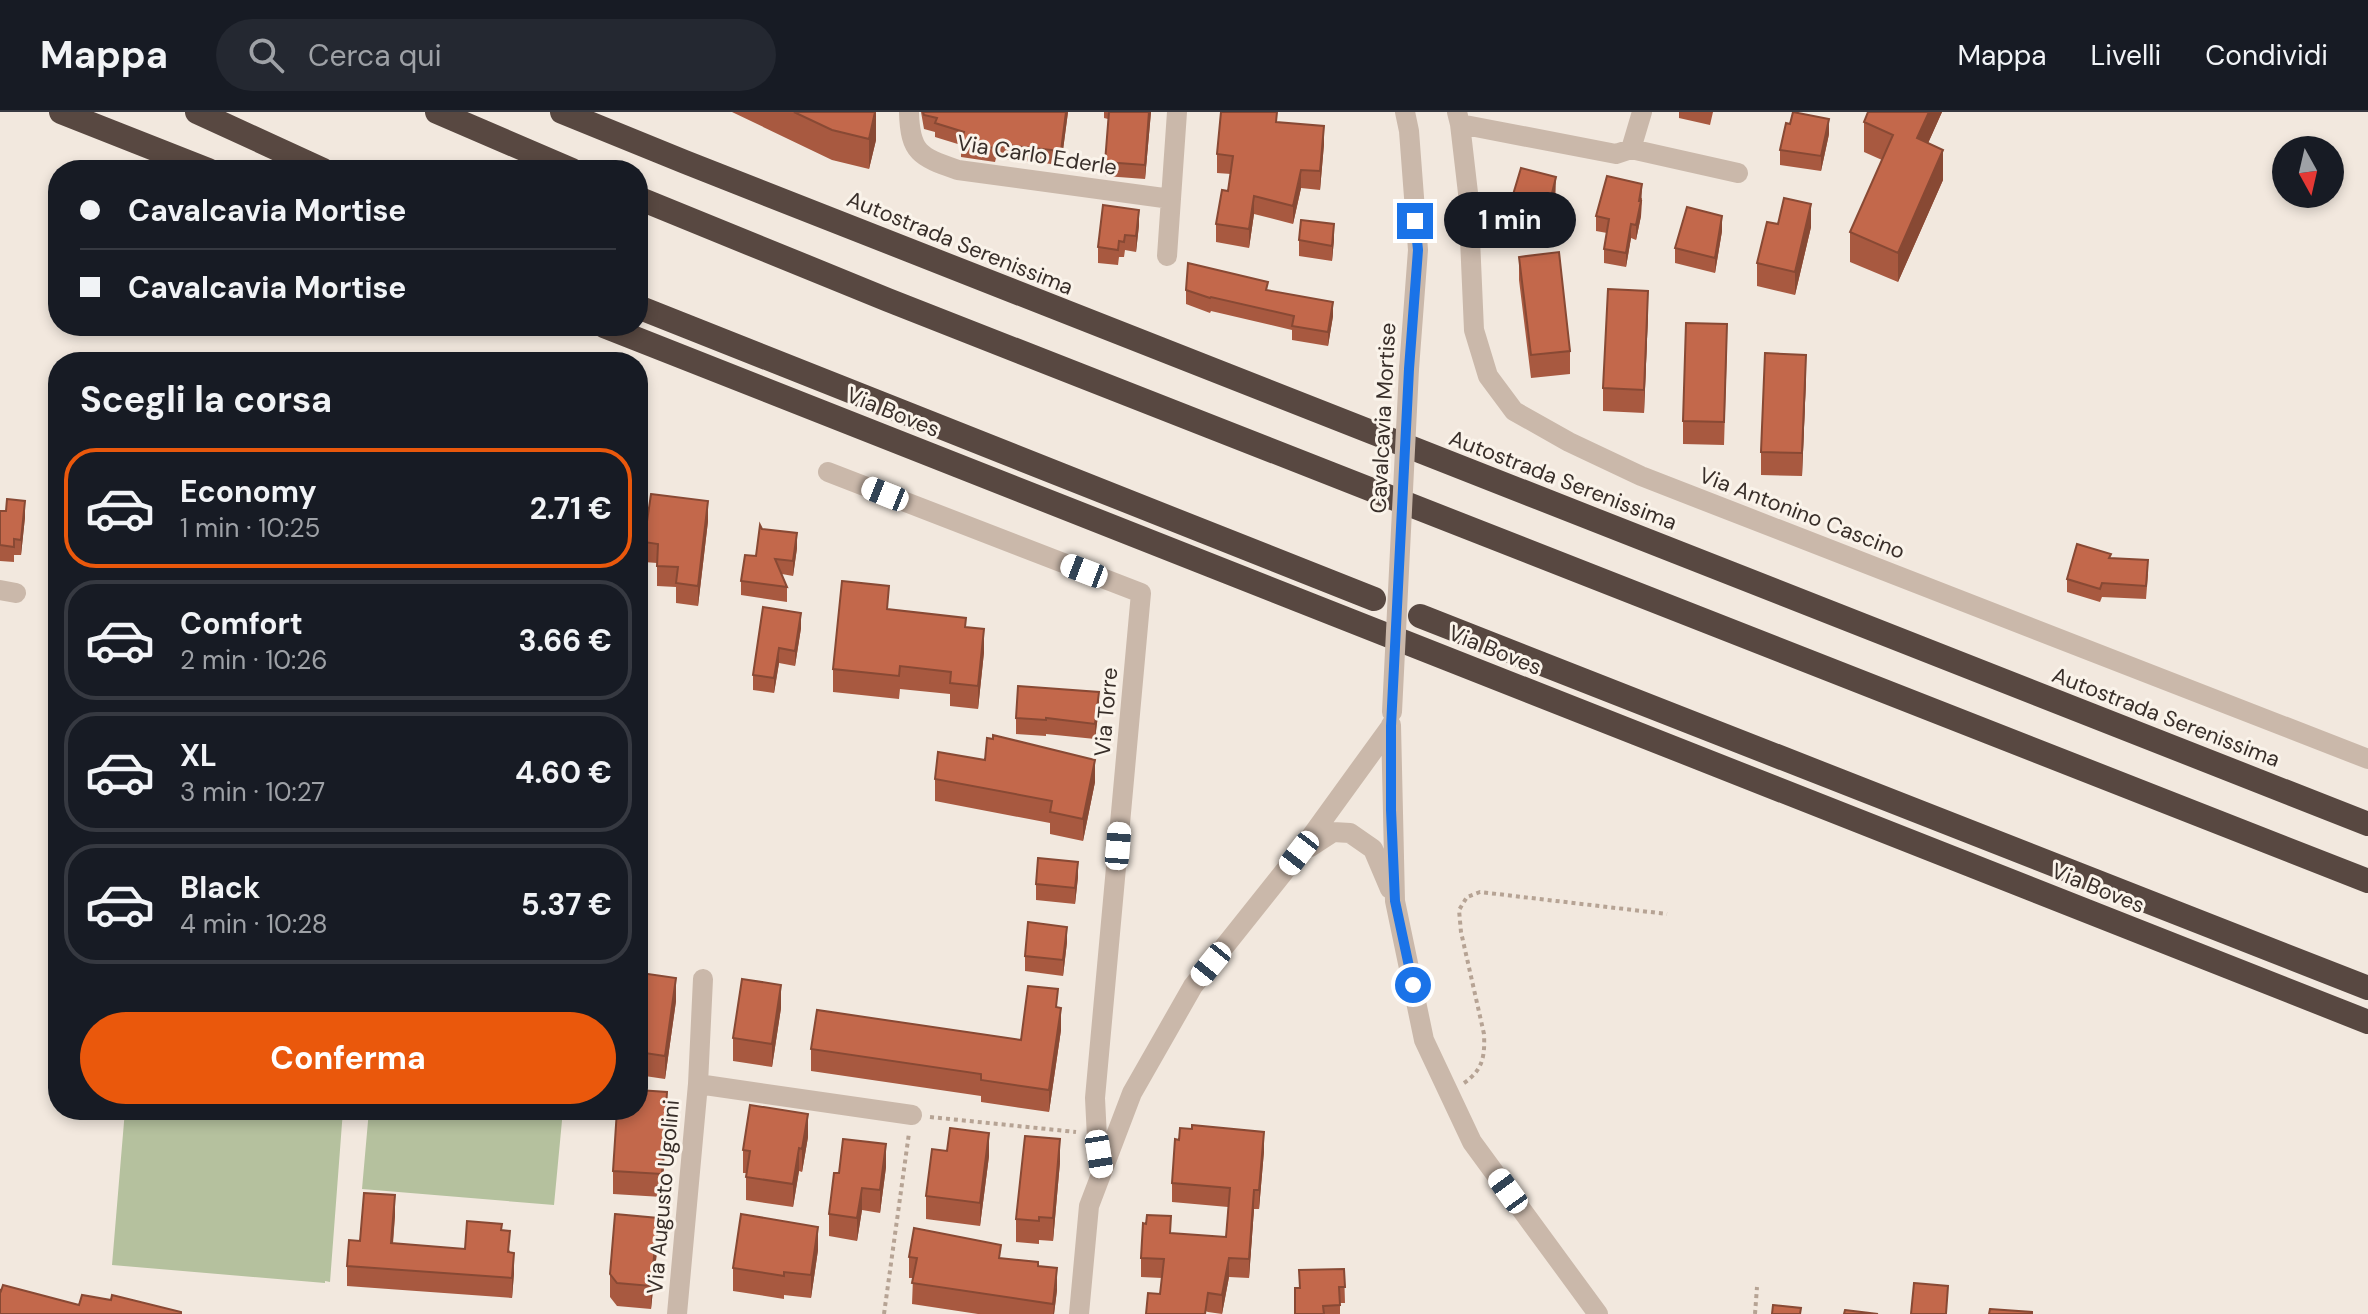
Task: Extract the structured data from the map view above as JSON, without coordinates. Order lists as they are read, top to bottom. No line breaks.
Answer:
{"streets":{"highway":["Autostrada Serenissima","Via Boves"],"street":["Via Carlo Ederle","Cavalcavia Mortise","Via Antonino Cascino","Via Torre","Via Augusto Ugolini"]},"crossings":[["Cavalcavia Mortise","Via Torre"]],"north":"bottom","page":{"header":"Mappa","search":"Cerca qui","nav":["Mappa","Livelli","Condividi"],"banner":["Cavalcavia Mortise","Cavalcavia Mortise"],"bubble":"1 min","heading":"Scegli la corsa","list":[{"name":"Economy","note":"1 min · 10:25","value":"2.71 €"},{"name":"Comfort","note":"2 min · 10:26","value":"3.66 €"},{"name":"XL","note":"3 min · 10:27","value":"4.60 €"},{"name":"Black","note":"4 min · 10:28","value":"5.37 €"}],"buttons":"Conferma"}}
